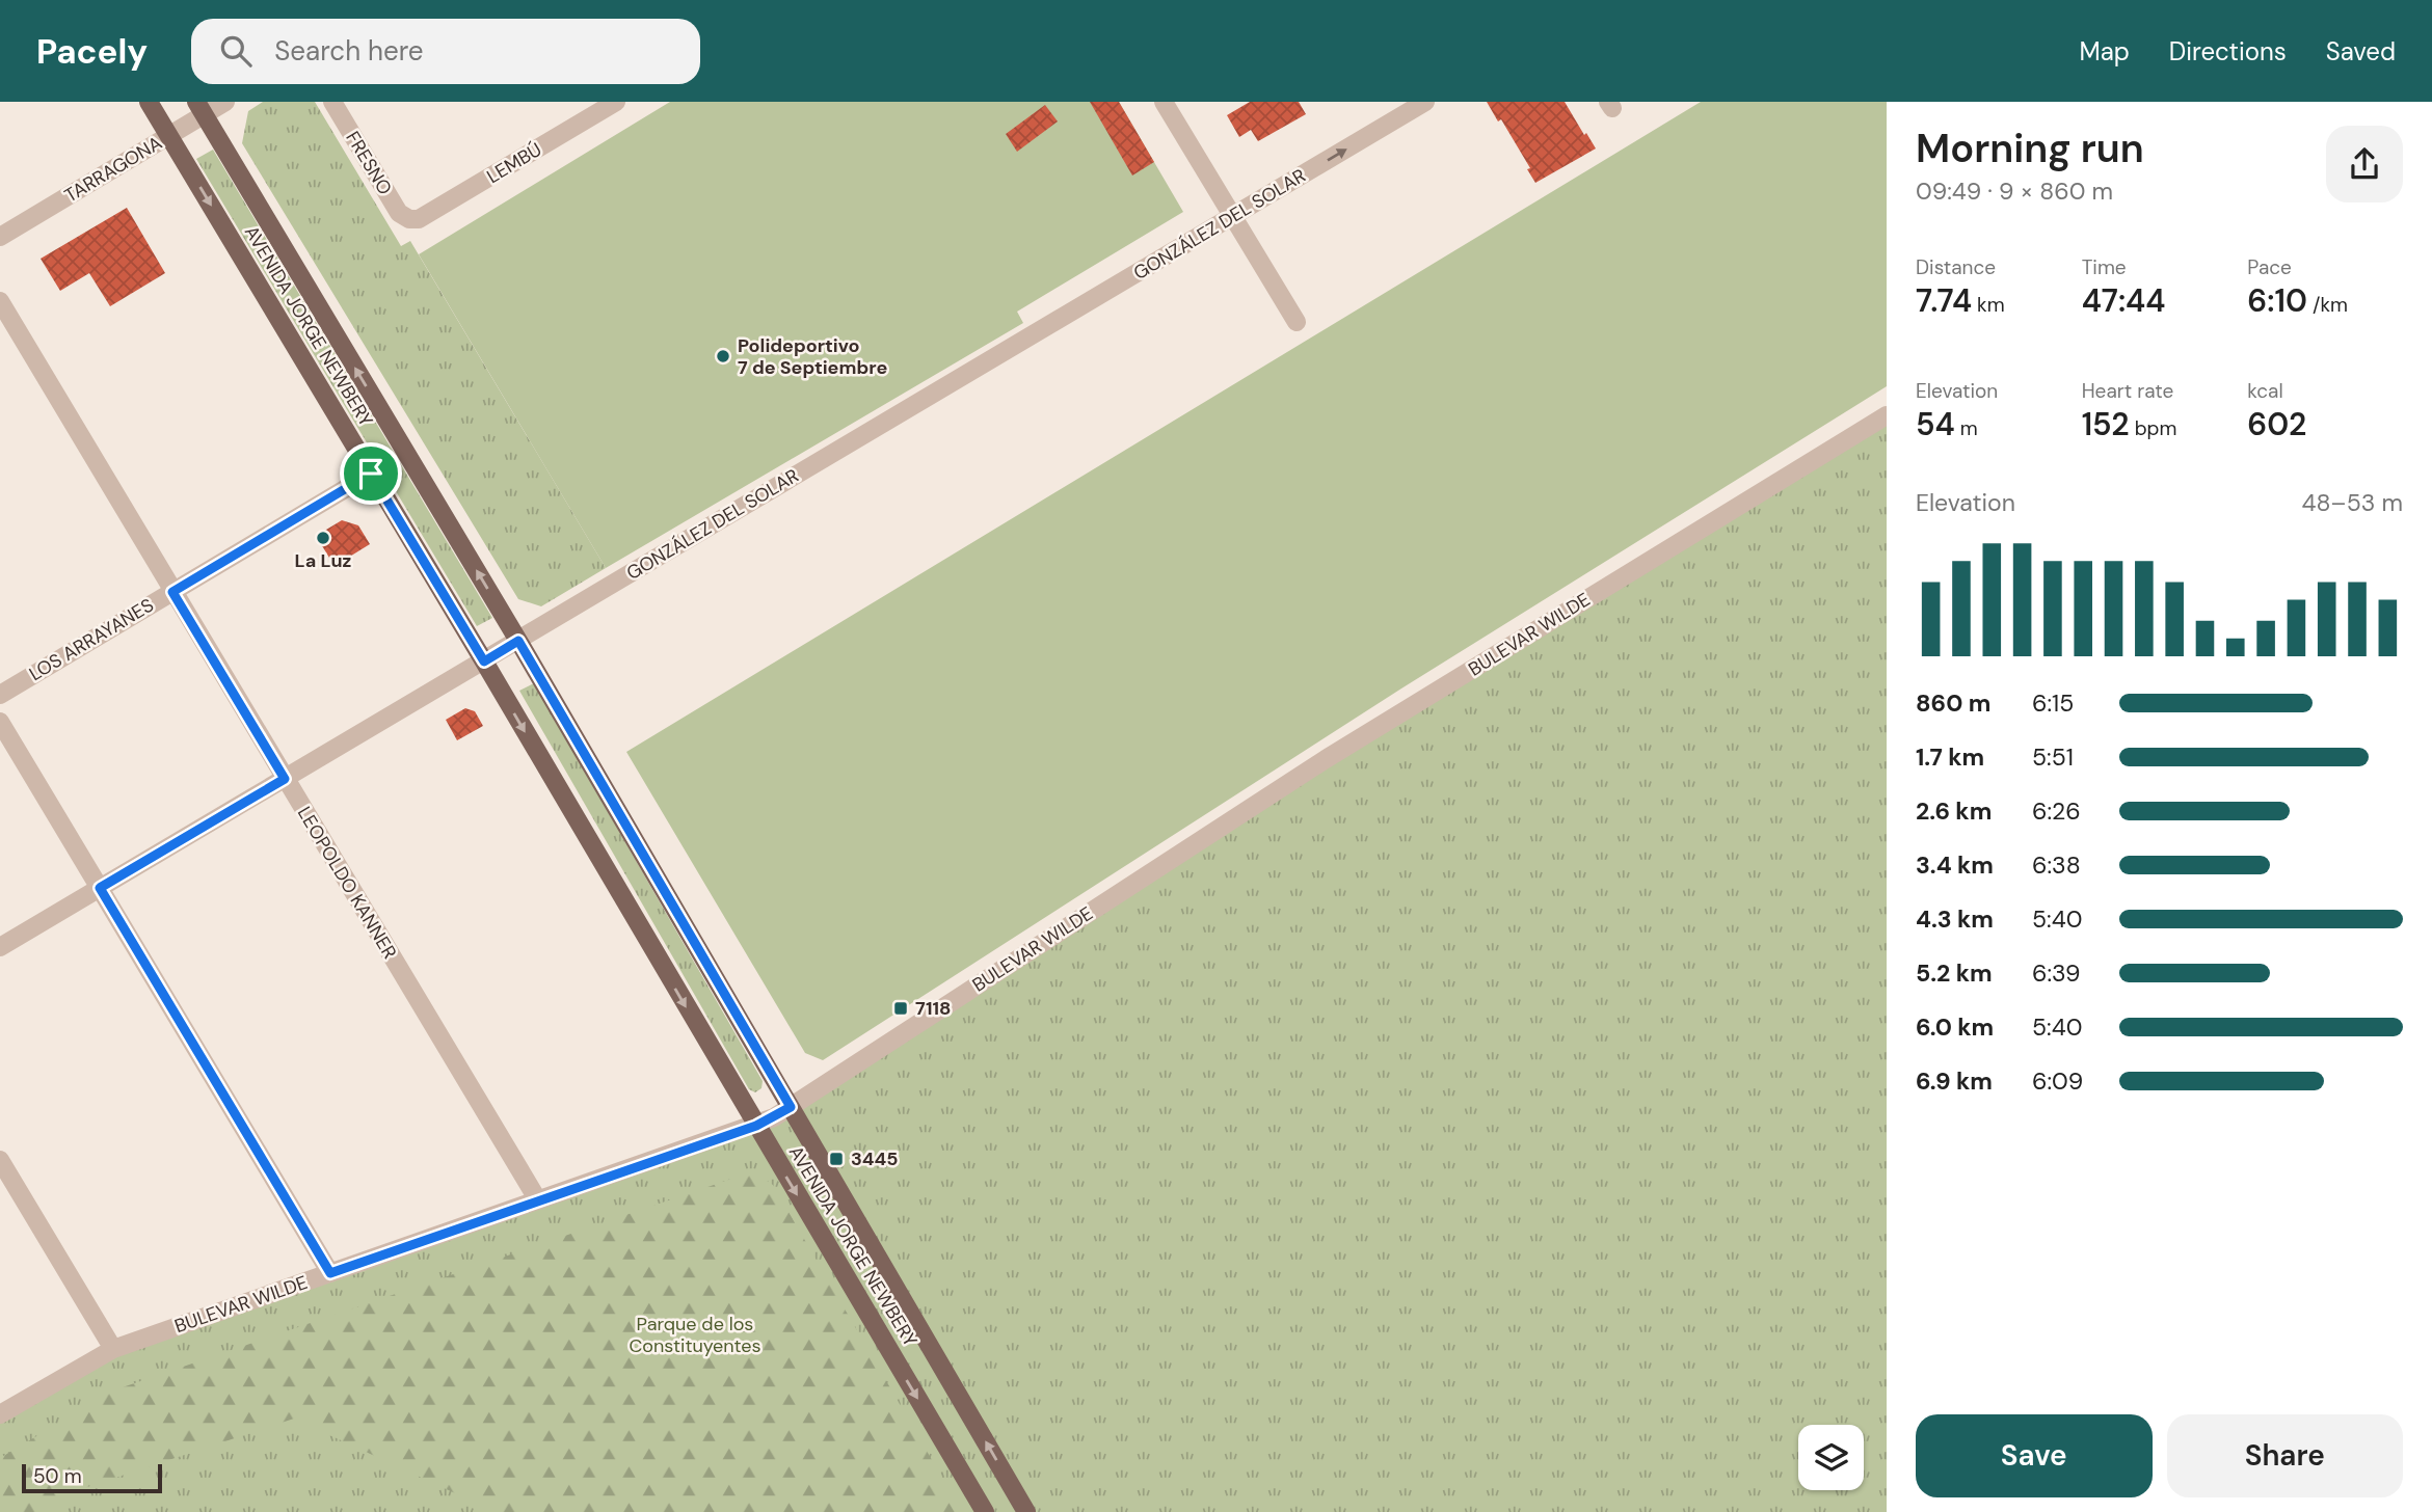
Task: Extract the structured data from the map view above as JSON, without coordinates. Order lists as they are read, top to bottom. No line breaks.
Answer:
{"streets":{"main road":["AVENIDA JORGE NEWBERY"],"street":["FRESNO","LEMBÚ","TARRAGONA","GONZÁLEZ DEL SOLAR","BULEVAR WILDE","LOS ARRAYANES","LEOPOLDO KANNER"]},"crossings":[["FRESNO","LEMBÚ"],["TARRAGONA","AVENIDA JORGE NEWBERY"],["GONZÁLEZ DEL SOLAR","AVENIDA JORGE NEWBERY"],["GONZÁLEZ DEL SOLAR","LEOPOLDO KANNER"],["AVENIDA JORGE NEWBERY","BULEVAR WILDE"],["AVENIDA JORGE NEWBERY","LOS ARRAYANES"],["BULEVAR WILDE","LEOPOLDO KANNER"],["LOS ARRAYANES","LEOPOLDO KANNER"]],"parks":["Parque de los Constituyentes"],"places":{"other":["Polideportivo 7 de Septiembre","La Luz"],"transit":["7118","3445"]},"scale_bar":"50 m","page":{"header":"Pacely","search":"Search here","nav":["Map","Directions","Saved"],"heading":["Morning run","09:49 · 9 × 860 m"],"stats":[["Distance","7.74 km"],["Time","47:44"],["Pace","6:10 /km"],["Elevation","54 m"],["Heart rate","152 bpm"],["kcal","602"]],"chart":["Elevation","48–53 m"],"list":[{"name":"860 m","note":"6:15"},{"name":"1.7 km","note":"5:51"},{"name":"2.6 km","note":"6:26"},{"name":"3.4 km","note":"6:38"},{"name":"4.3 km","note":"5:40"},{"name":"5.2 km","note":"6:39"},{"name":"6.0 km","note":"5:40"},{"name":"6.9 km","note":"6:09"}],"buttons":["Save","Share"],"scale":"50 m"}}
